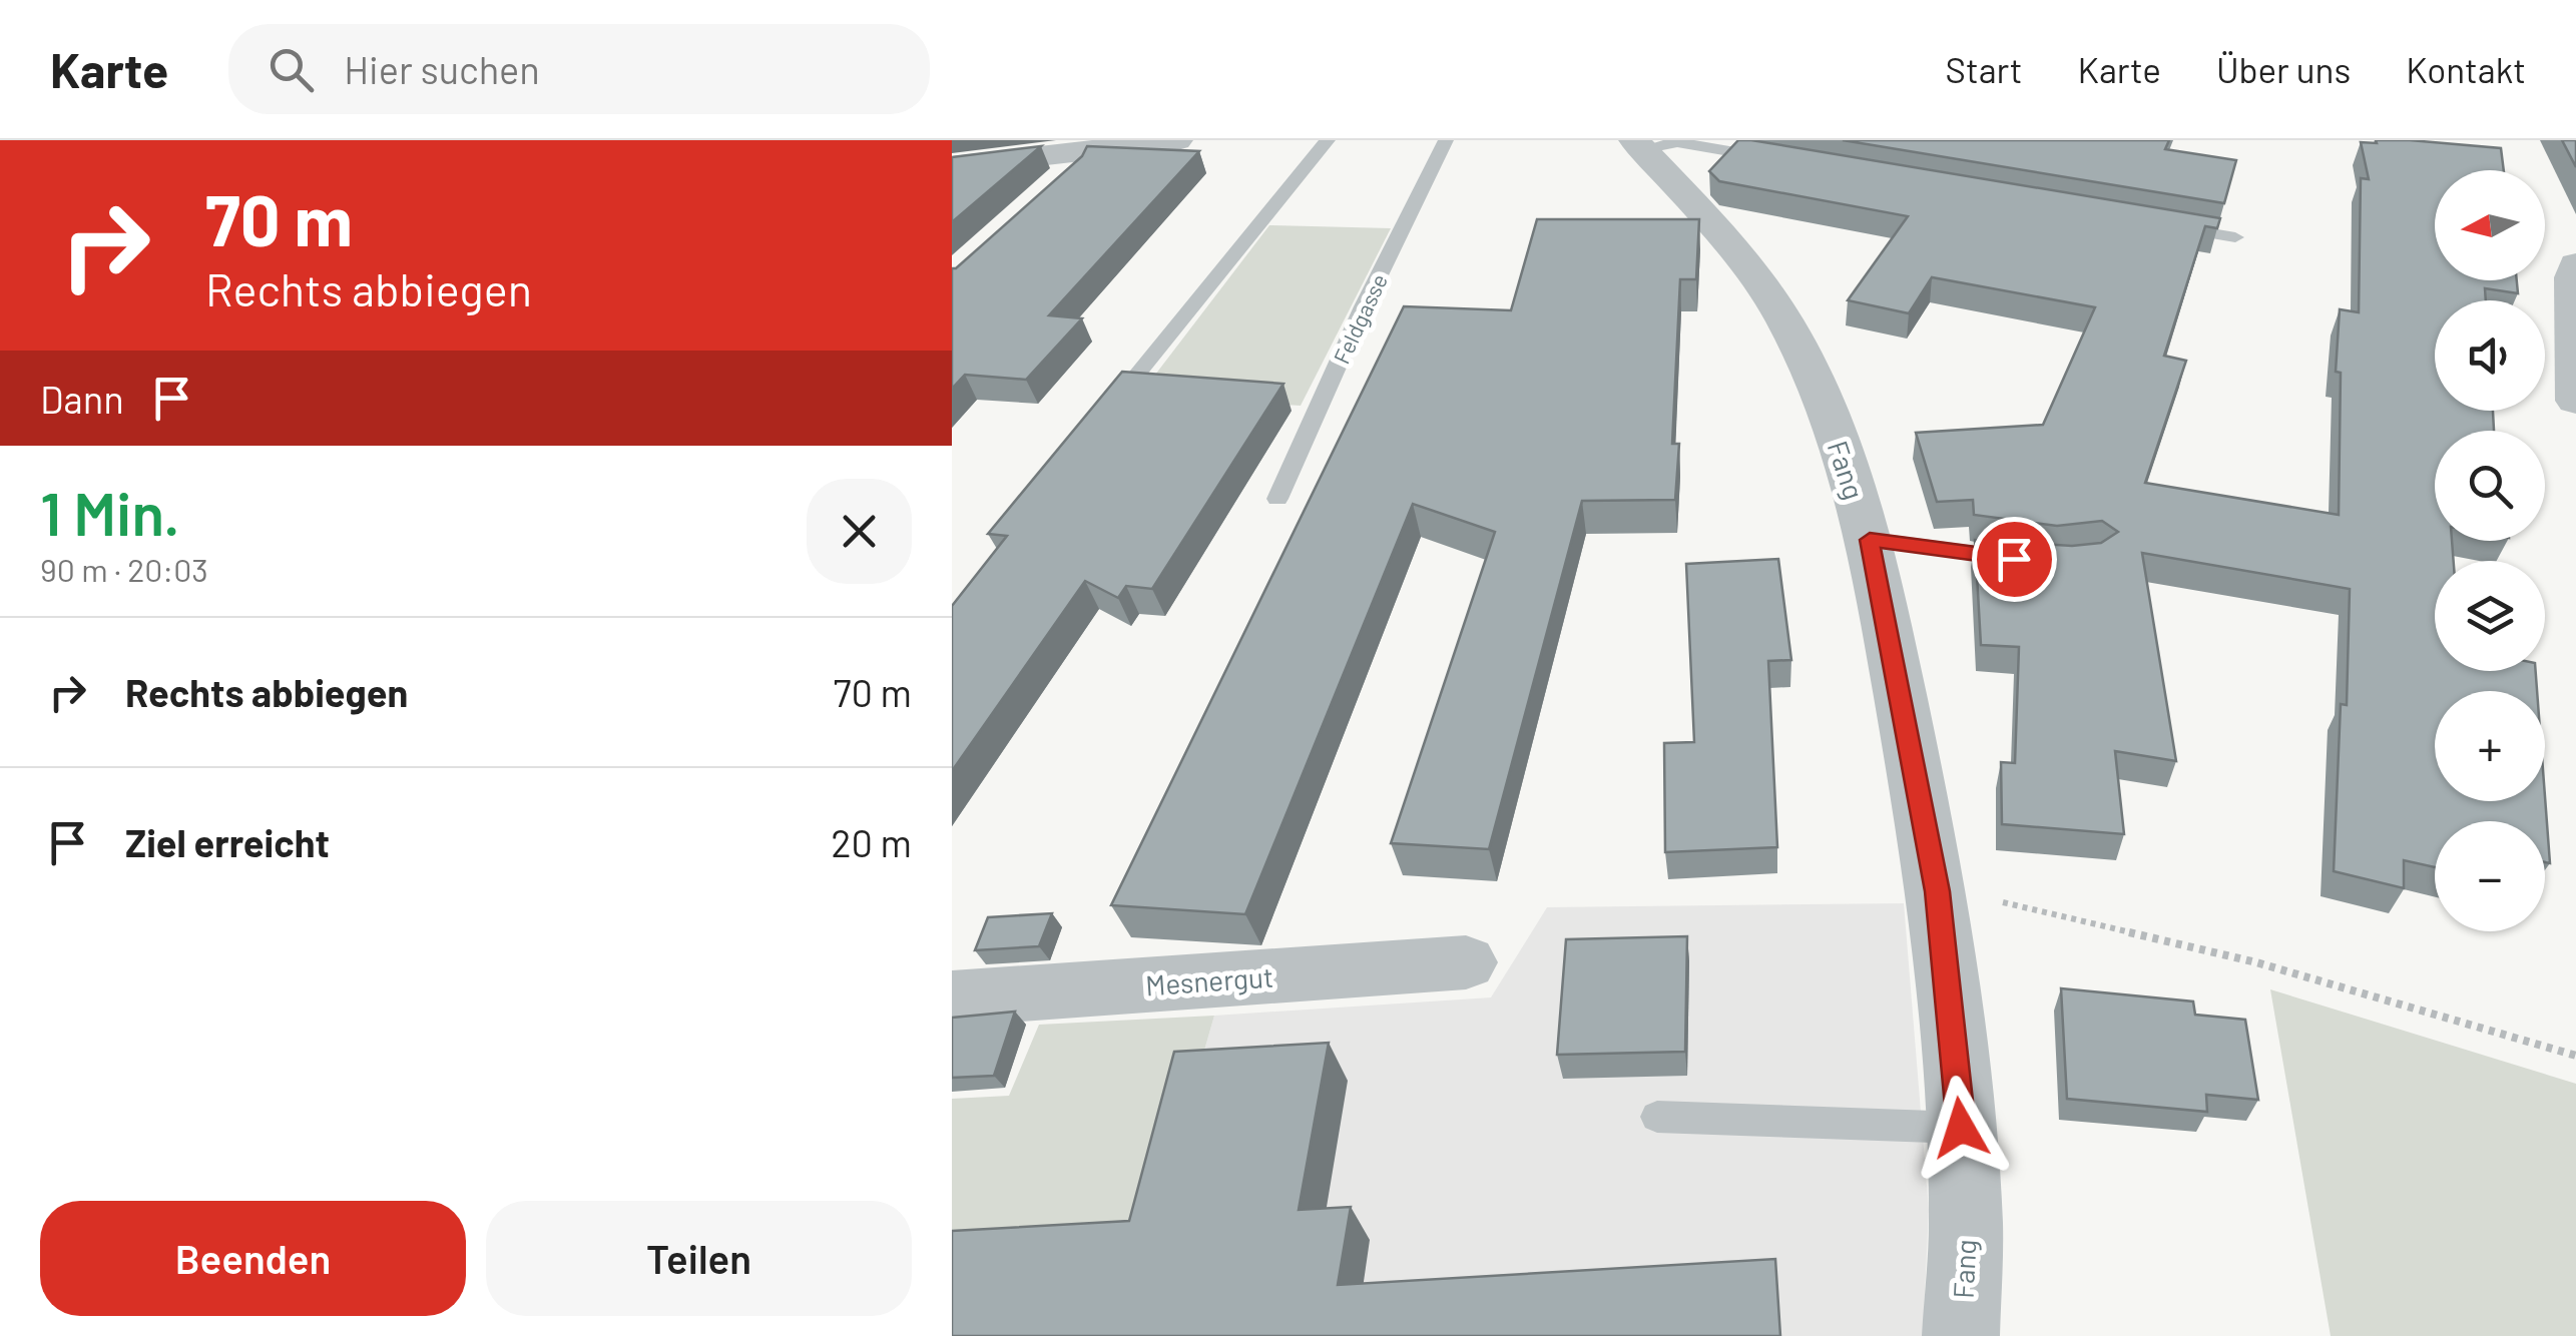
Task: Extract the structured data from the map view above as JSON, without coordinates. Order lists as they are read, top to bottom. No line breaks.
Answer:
{"streets":{"street":["Fang","Mesnergut"],"lane":["Feldgasse"]},"north":"left","page":{"header":"Karte","search":"Hier suchen","nav":["Start","Karte","Über uns","Kontakt"],"turn":["70 m","Rechts abbiegen"],"map_buttons":["+","−"],"then":"Dann","heading":["1 Min.","90 m · 20:03"],"list":[{"name":"Rechts abbiegen","value":"70 m"},{"name":"Ziel erreicht","value":"20 m"}],"buttons":["Beenden","Teilen"]}}
